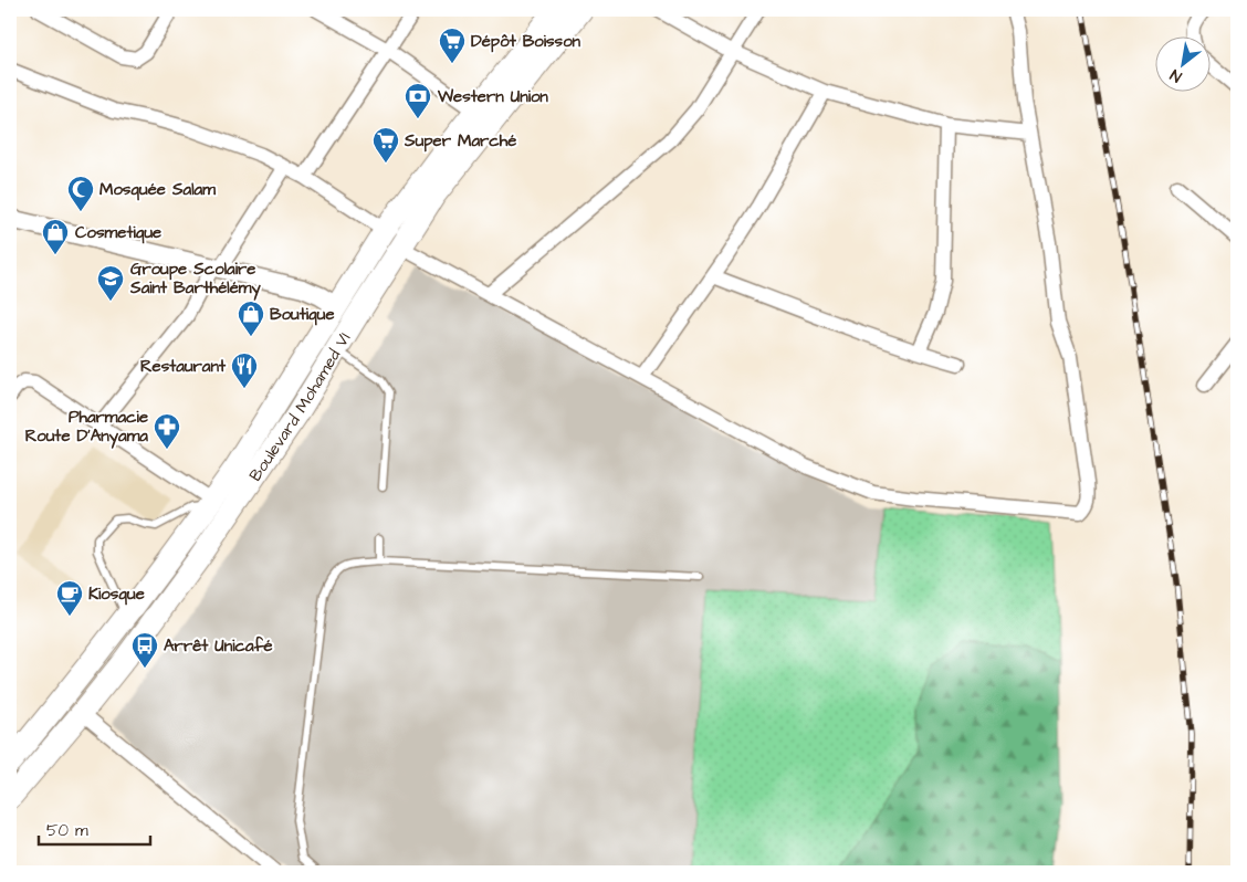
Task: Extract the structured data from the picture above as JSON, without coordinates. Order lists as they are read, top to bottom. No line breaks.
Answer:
{"streets":{"main road":["Boulevard Mohamed VI"]},"places":{"supermarket":["Dépôt Boisson","Super Marché"],"bank":["Western Union"],"mosque":["Mosquée Salam"],"shop":["Cosmetique","Boutique"],"school or university":["Groupe Scolaire Saint Barthélémy"],"restaurant":["Restaurant"],"pharmacy":["Pharmacie Route D'Anyama"],"cafe":["Kiosque"],"bus stop":["Arrêt Unicafé"]},"scale_bar":"50 m","north":"bottom left"}
